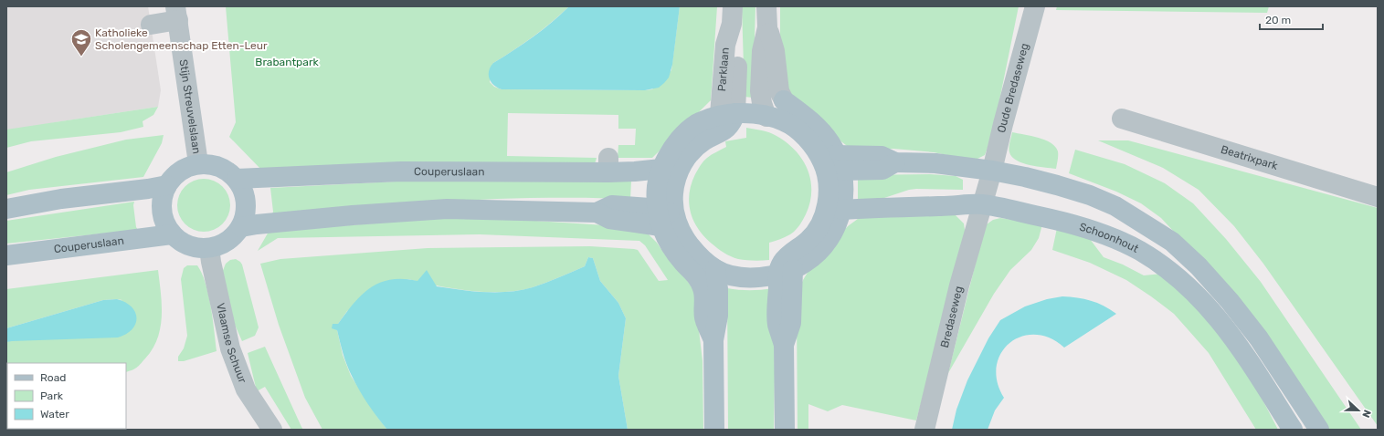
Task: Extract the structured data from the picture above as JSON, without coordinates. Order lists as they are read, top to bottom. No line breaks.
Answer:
{"streets":{"main road":["Couperuslaan","Schoonhout"],"street":["Parklaan","Oude Bredaseweg","Stijn Streuvelslaan","Beatrixpark","Bredaseweg","Vlaamse Schuur"]},"crossings":[["Oude Bredaseweg","Schoonhout"],["Oude Bredaseweg","Bredaseweg"],["Stijn Streuvelslaan","Couperuslaan"],["Stijn Streuvelslaan","Vlaamse Schuur"],["Couperuslaan","Vlaamse Schuur"],["Schoonhout","Bredaseweg"]],"parks":["Brabantpark"],"places":{"school or university":["Katholieke Scholengemeenschap Etten-Leur"]},"legend":["Road","Park","Water"],"scale_bar":"20 m","north":"right"}
